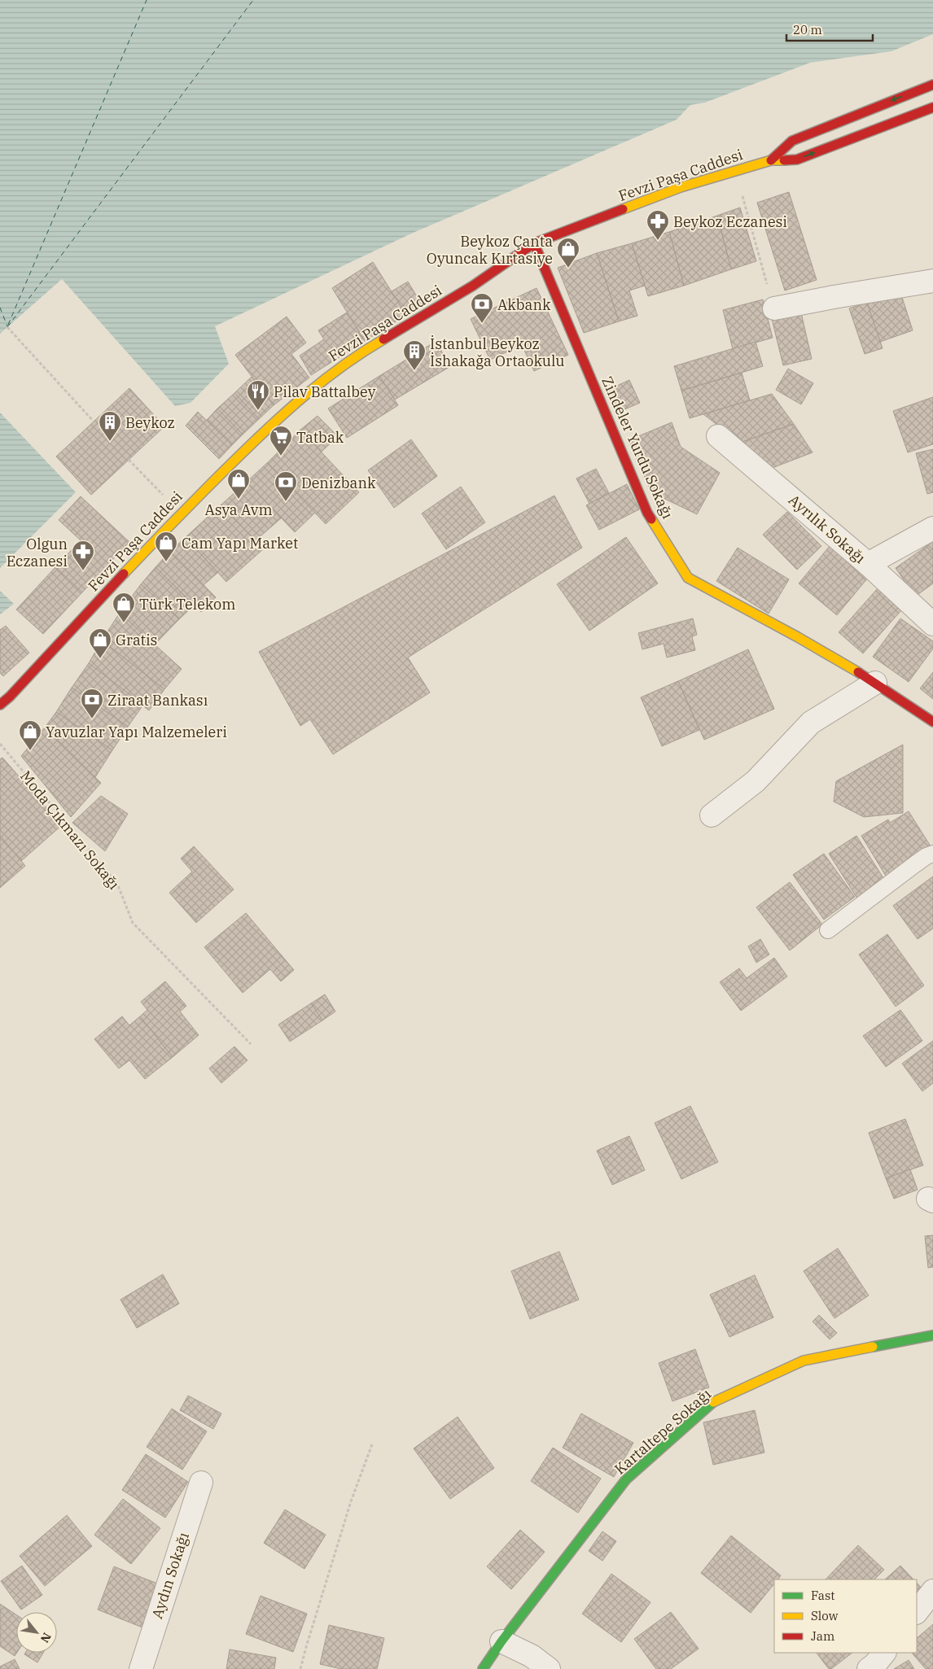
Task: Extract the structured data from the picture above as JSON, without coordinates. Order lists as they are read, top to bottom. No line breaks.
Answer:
{"streets":{"main road":["Fevzi Paşa Caddesi","Zindeler Yurdu Sokağı","Kartaltepe Sokağı"],"street":["Ayrılık Sokağı","Aydın Sokağı"],"path":["Moda Çıkmazı Sokağı"]},"crossings":[["Fevzi Paşa Caddesi","Zindeler Yurdu Sokağı"]],"places":{"pharmacy":["Beykoz Eczanesi","Olgun Eczanesi"],"shop":["Beykoz Çanta Oyuncak Kırtasiye","Asya Avm","Cam Yapı Market","Türk Telekom","Gratis","Yavuzlar Yapı Malzemeleri"],"bank":["Akbank","Denizbank","Ziraat Bankası"],"building":["İstanbul Beykoz İshakağa Ortaokulu","Beykoz"],"restaurant":["Pilav Battalbey"],"supermarket":["Tatbak"]},"legend":["Fast","Slow","Jam"],"scale_bar":"20 m","north":"bottom right"}
